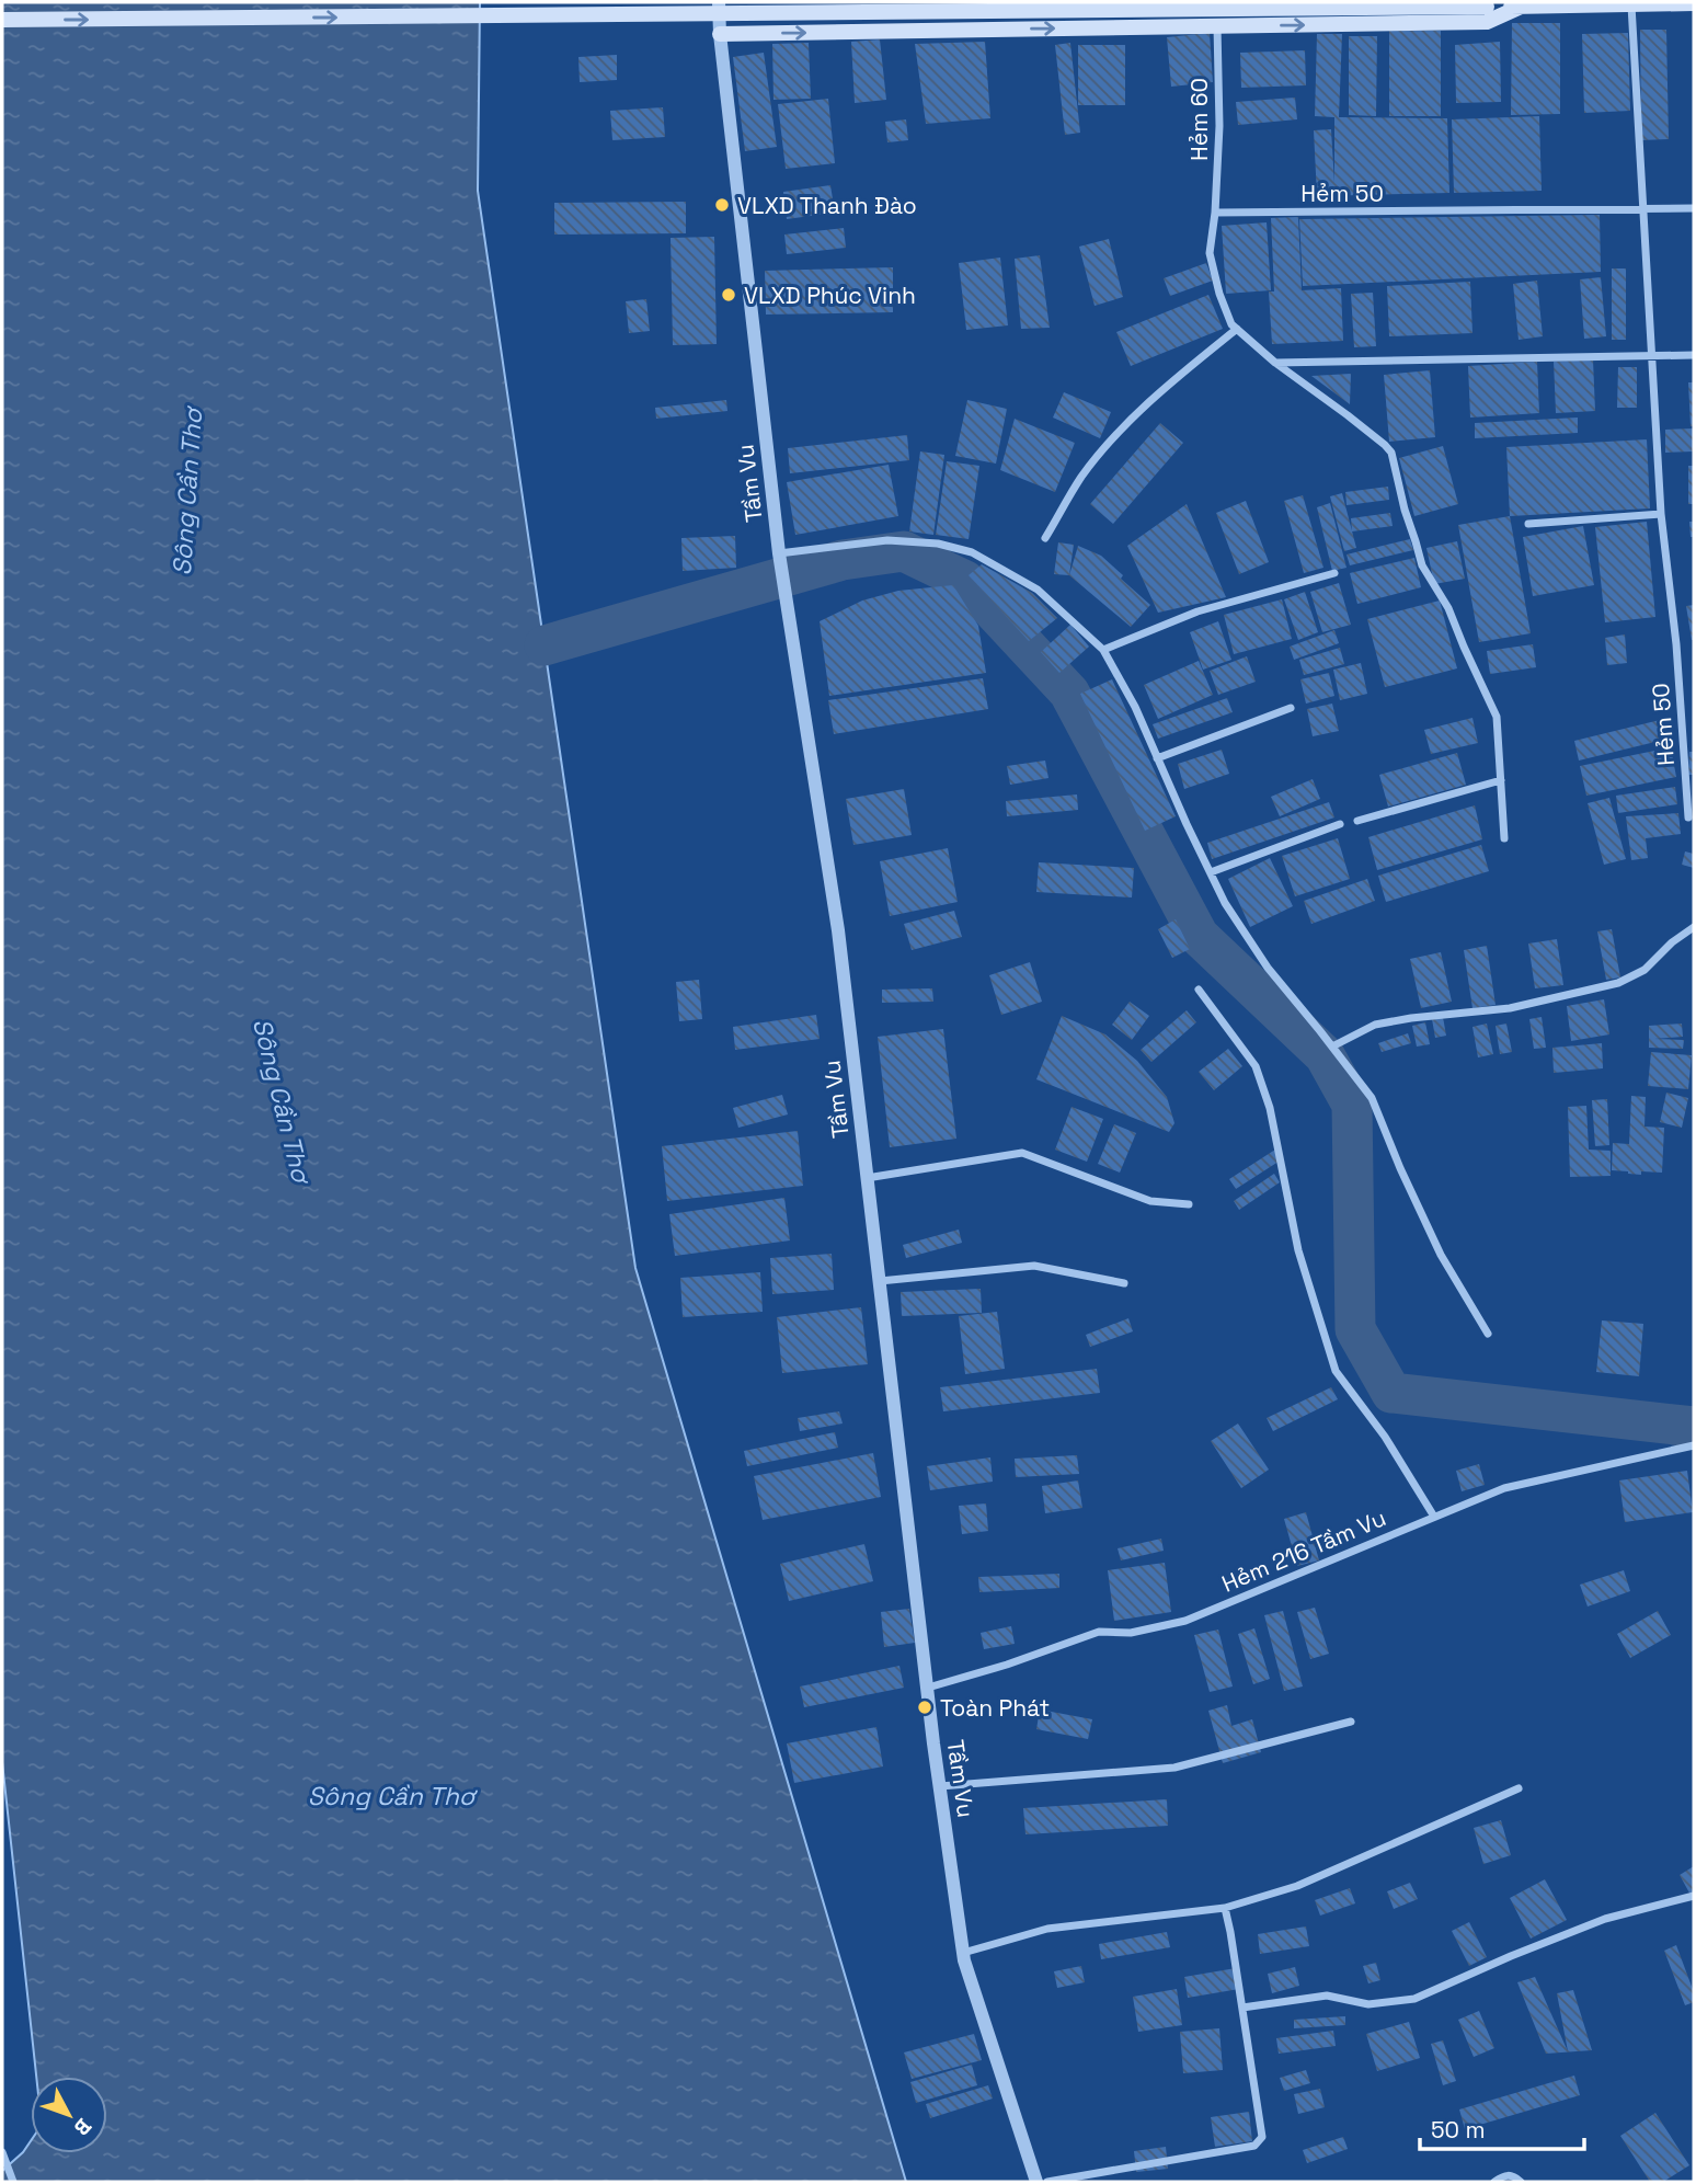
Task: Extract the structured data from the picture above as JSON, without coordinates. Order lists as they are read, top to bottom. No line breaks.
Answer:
{"streets":{"street":["Hẻm 60","Hẻm 50","Tầm Vu","Hẻm 216 Tầm Vu"]},"crossings":[["Hẻm 60","Hẻm 50"],["Tầm Vu","Hẻm 216 Tầm Vu"]],"water":["Sông Cần Thơ"],"places":["VLXD Thanh Đào","VLXD Phúc Vinh","Toàn Phát"],"scale_bar":"50 m","north":"bottom right"}
